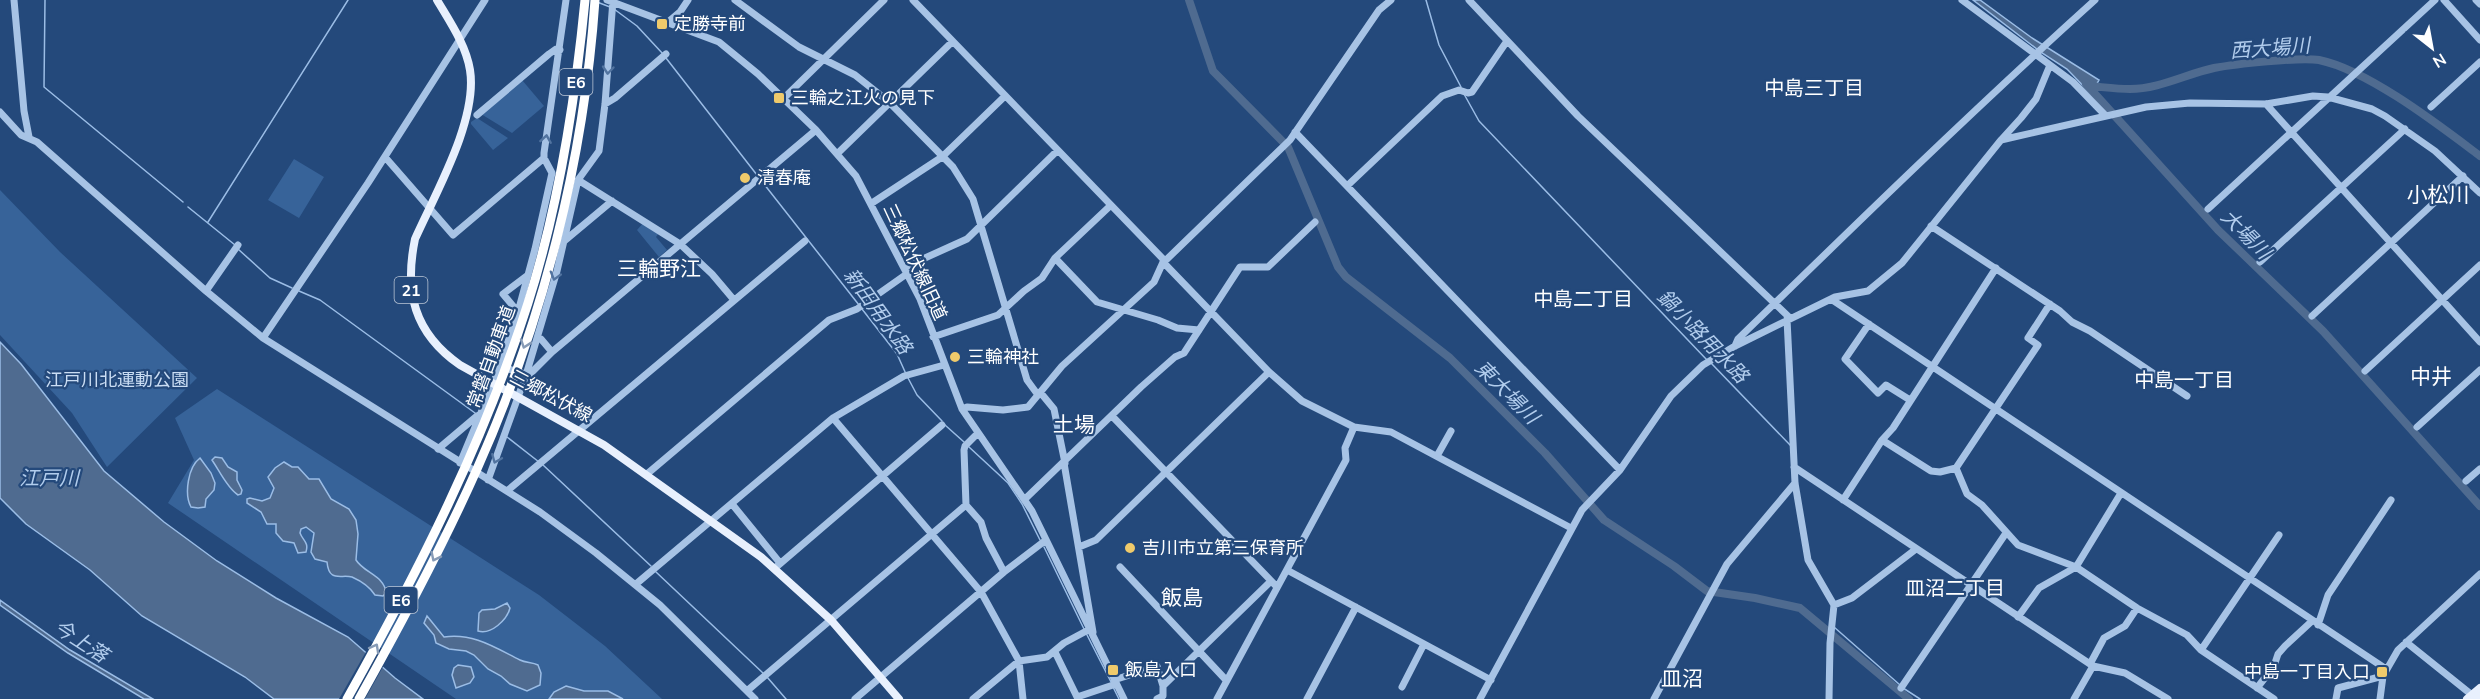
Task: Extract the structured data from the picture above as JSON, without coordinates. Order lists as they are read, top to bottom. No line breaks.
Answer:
{"streets":{"highway":["E6","常磐自動車道"],"main road":["21","三郷松伏線"],"street":["三郷松伏線旧道"]},"districts":["中島三丁目","小松川","三輪野江","中島二丁目","中井","中島一丁目","土場","皿沼二丁目","飯島","皿沼"],"water":["西大場川","大場川","新田用水路","鍋小路用水路","東大場川","江戸川","今上落"],"parks":["江戸川北運動公園"],"places":{"transit":["定勝寺前","三輪之江火の見下","飯島入口","中島一丁目入口"],"other":["清春庵","三輪神社","吉川市立第三保育所"]},"north":"bottom right"}
